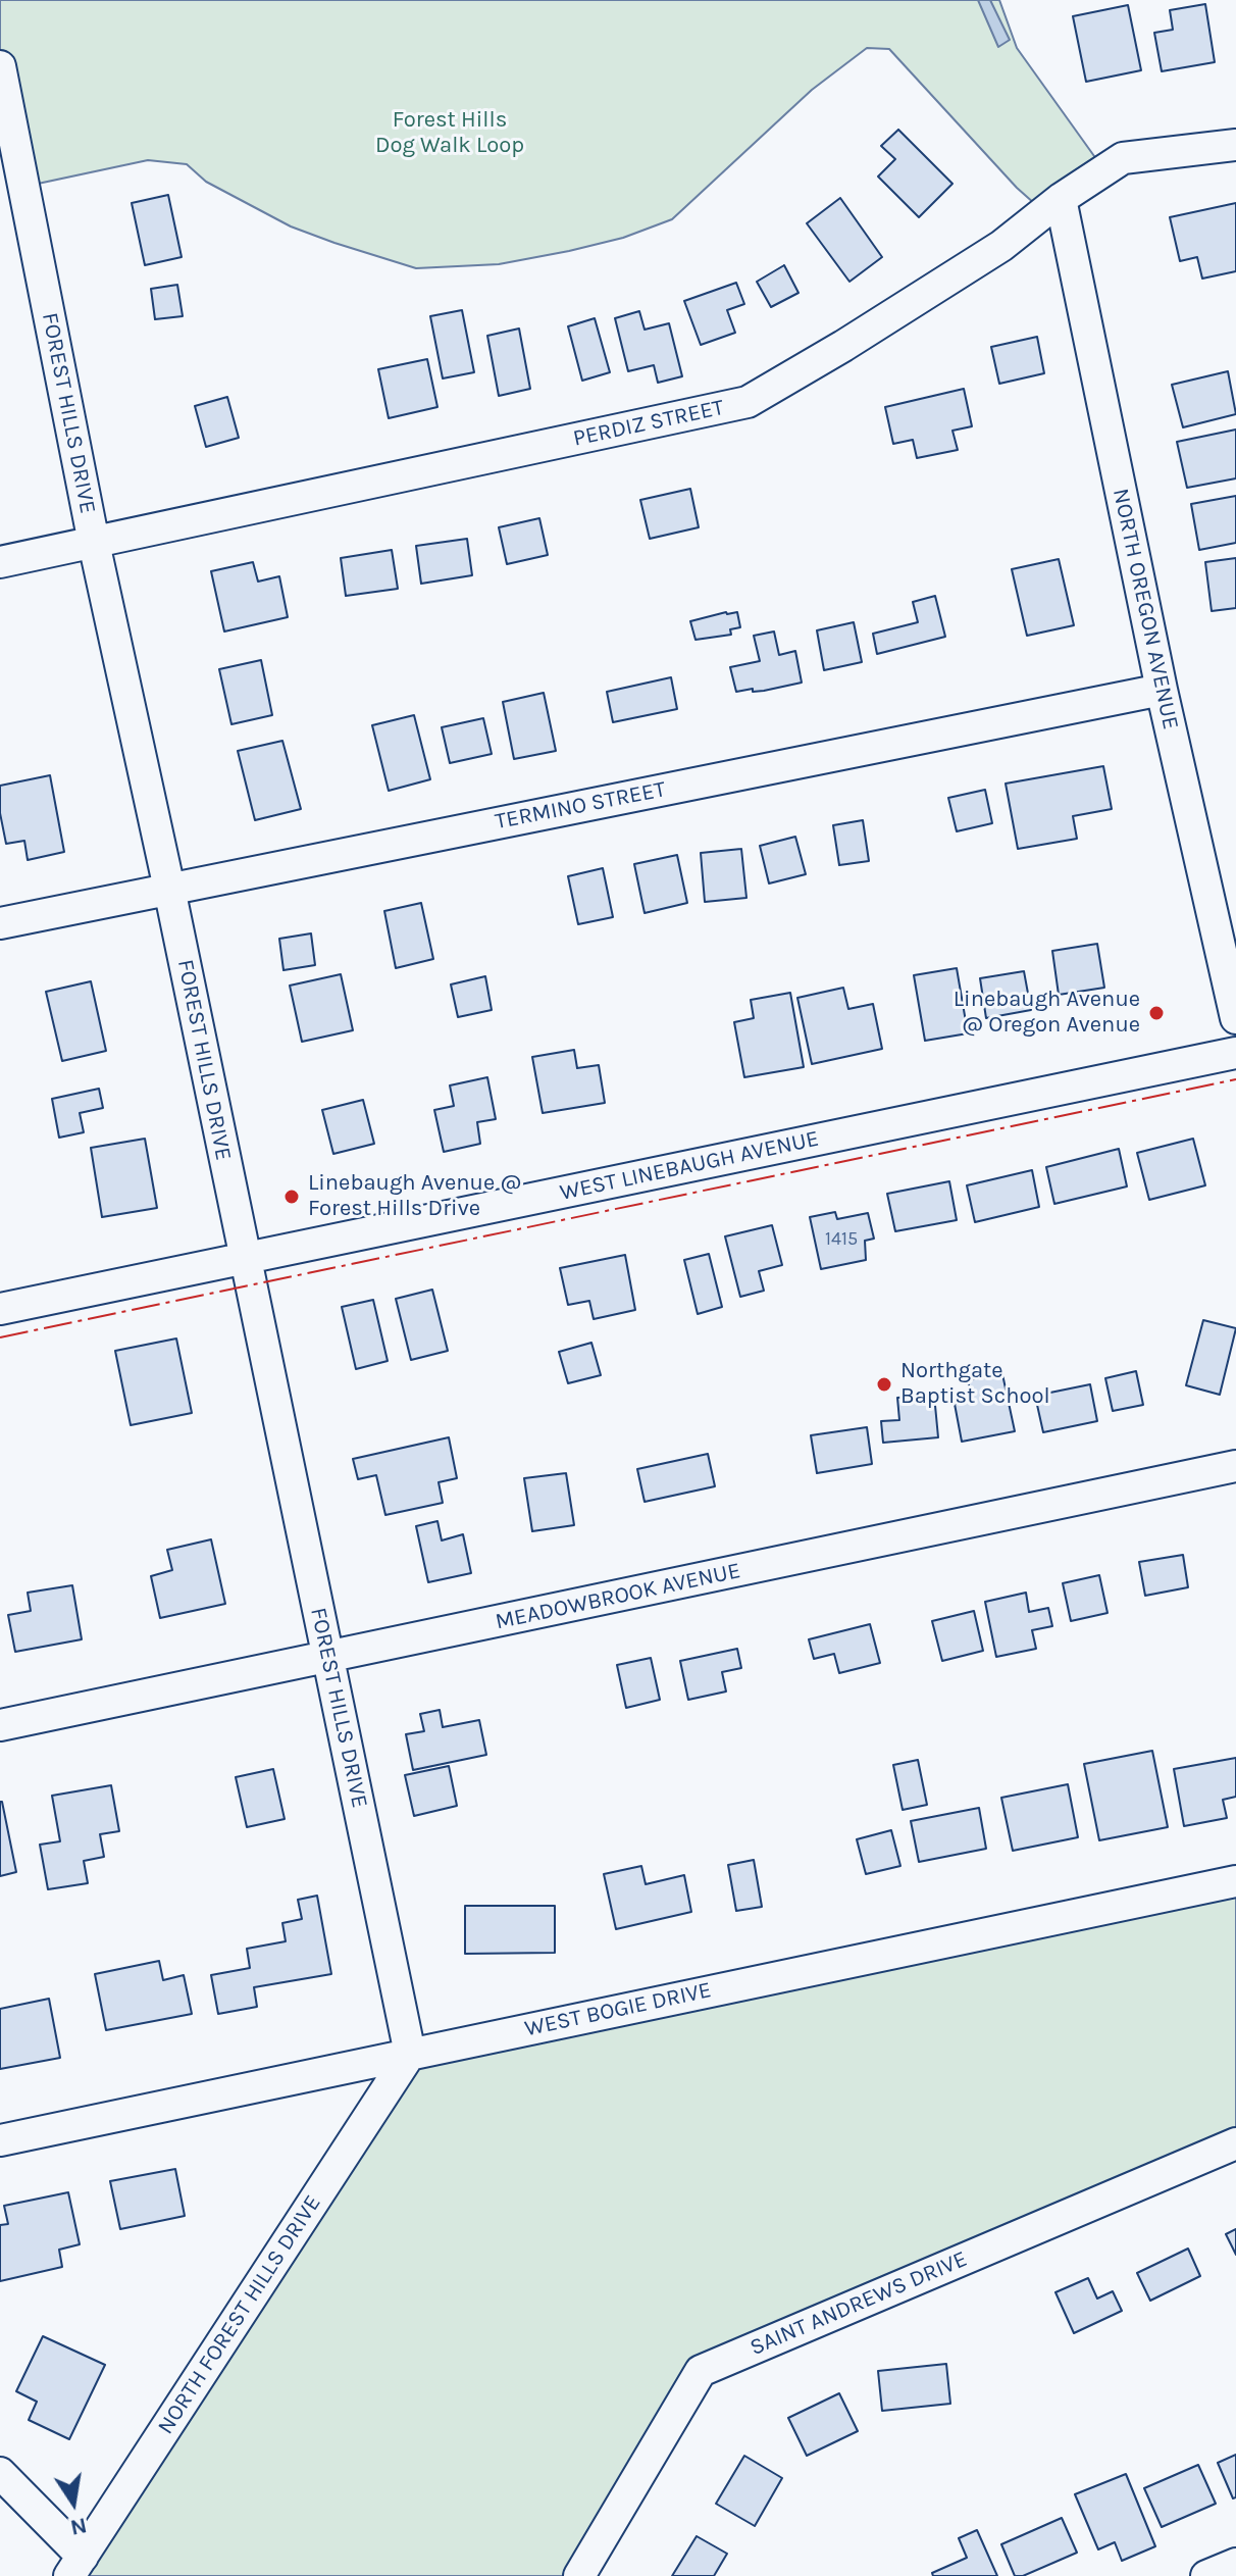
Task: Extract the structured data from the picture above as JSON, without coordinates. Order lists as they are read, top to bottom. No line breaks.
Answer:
{"streets":{"street":["FOREST HILLS DRIVE","PERDIZ STREET","NORTH OREGON AVENUE","TERMINO STREET","WEST LINEBAUGH AVENUE","MEADOWBROOK AVENUE","WEST BOGIE DRIVE","SAINT ANDREWS DRIVE","NORTH FOREST HILLS DRIVE"]},"crossings":[["FOREST HILLS DRIVE","PERDIZ STREET"],["FOREST HILLS DRIVE","TERMINO STREET"],["FOREST HILLS DRIVE","WEST LINEBAUGH AVENUE"],["FOREST HILLS DRIVE","MEADOWBROOK AVENUE"],["FOREST HILLS DRIVE","WEST BOGIE DRIVE"],["FOREST HILLS DRIVE","NORTH FOREST HILLS DRIVE"],["PERDIZ STREET","NORTH OREGON AVENUE"],["NORTH OREGON AVENUE","TERMINO STREET"],["WEST BOGIE DRIVE","NORTH FOREST HILLS DRIVE"]],"parks":["Forest Hills Dog Walk Loop"],"places":["Linebaugh Avenue @ Oregon Avenue","Linebaugh Avenue @ Forest Hills Drive","Northgate Baptist School"],"house_numbers":["1415"],"north":"bottom"}
